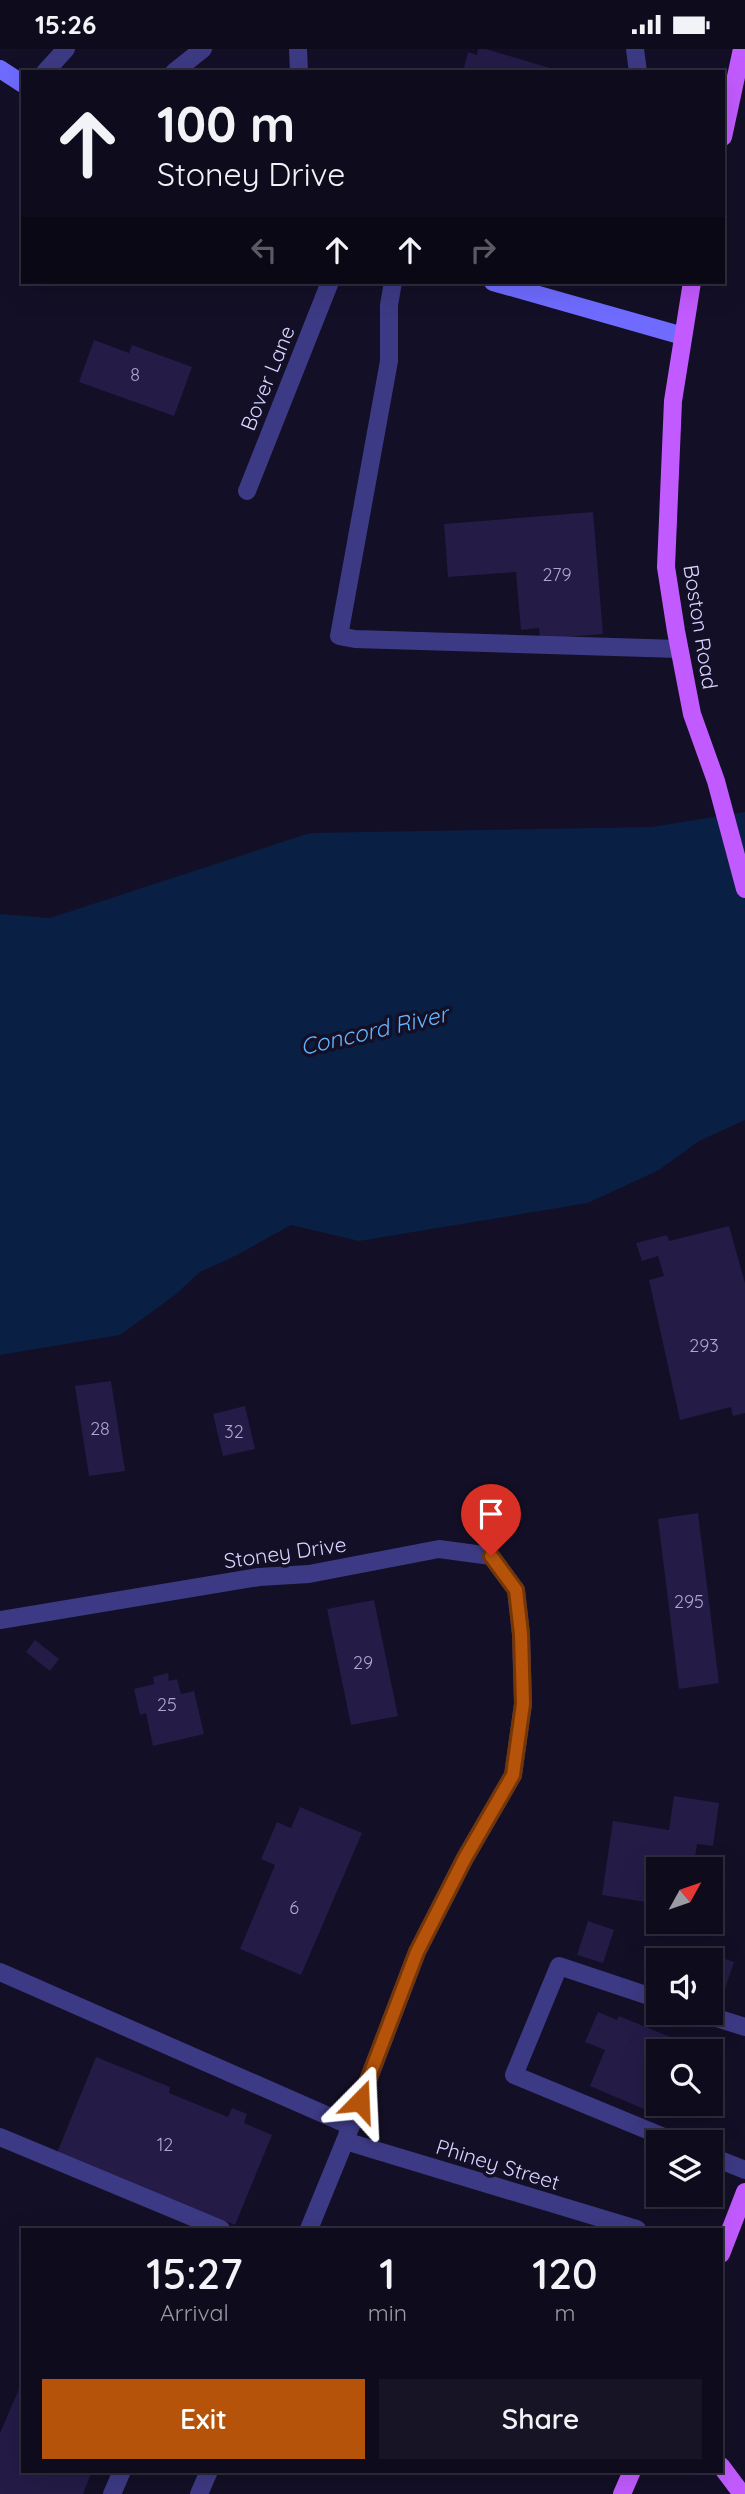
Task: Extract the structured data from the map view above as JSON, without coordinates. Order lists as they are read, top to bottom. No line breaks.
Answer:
{"streets":{"main road":["Boston Road"],"street":["Bover Lane","Stoney Drive","Phiney Street"]},"crossings":[["Stoney Drive","Phiney Street"]],"water":["Concord River"],"house_numbers":["8","279","293","28","32","295","29","25","6","12"],"north":"top right","page":{"status":"15:26","turn":["100 m","Stoney Drive"],"eta":["15:27","Arrival","1","min","120","m"],"buttons":["Exit","Share"]}}
